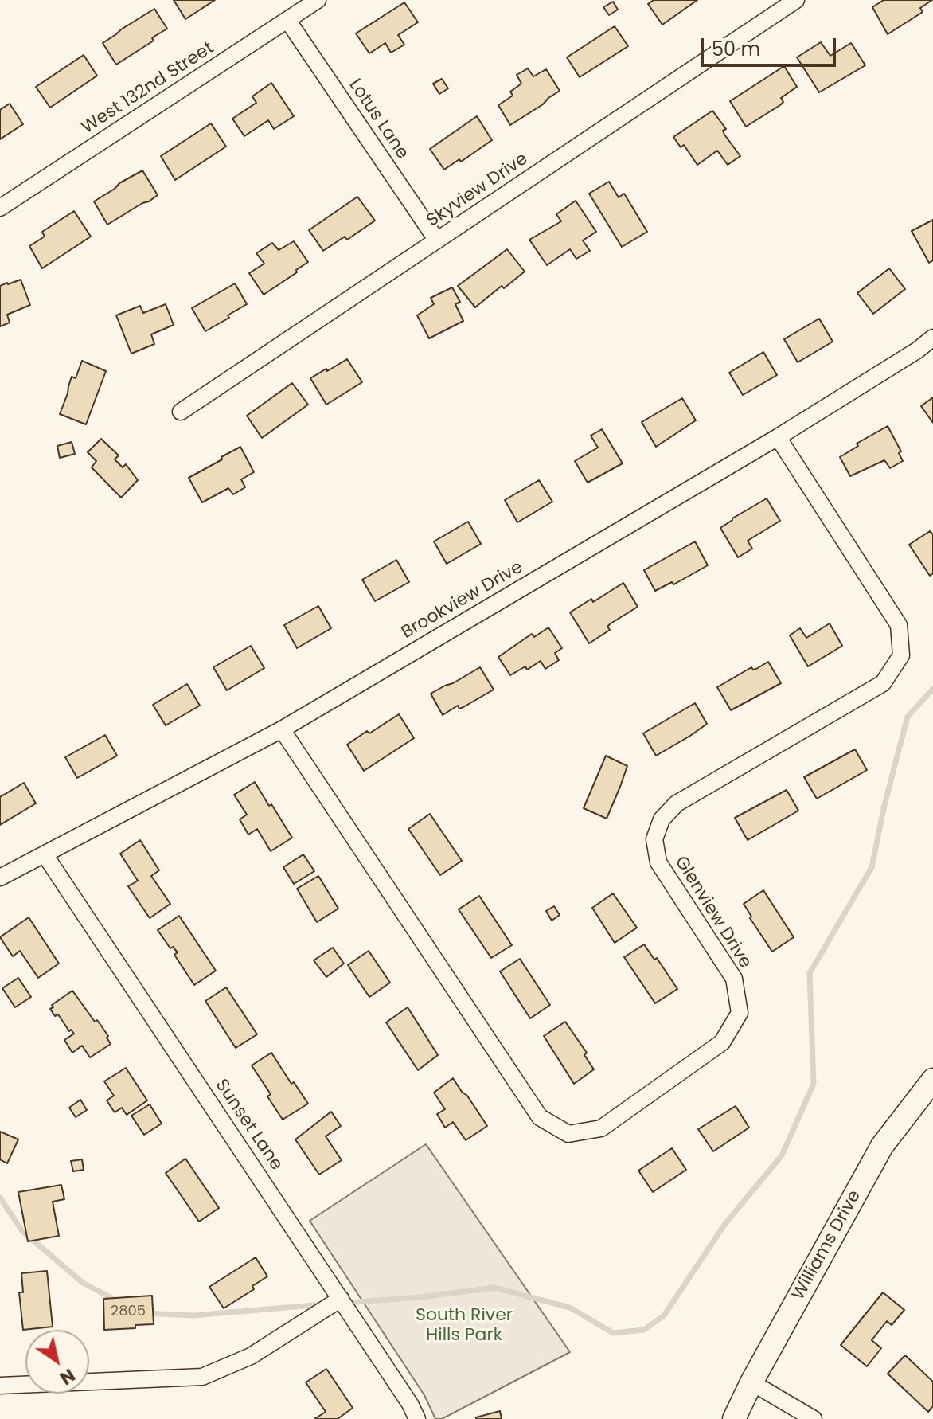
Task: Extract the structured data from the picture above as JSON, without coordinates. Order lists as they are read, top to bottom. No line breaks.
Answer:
{"streets":{"main road":["Williams Drive"],"street":["West 132nd Street","Lotus Lane","Skyview Drive","Brookview Drive","Glenview Drive","Sunset Lane"]},"crossings":[["West 132nd Street","Lotus Lane"],["Lotus Lane","Skyview Drive"],["Brookview Drive","Glenview Drive"],["Brookview Drive","Sunset Lane"]],"parks":["South River Hills Park"],"house_numbers":["2805"],"scale_bar":"50 m","north":"bottom right"}
